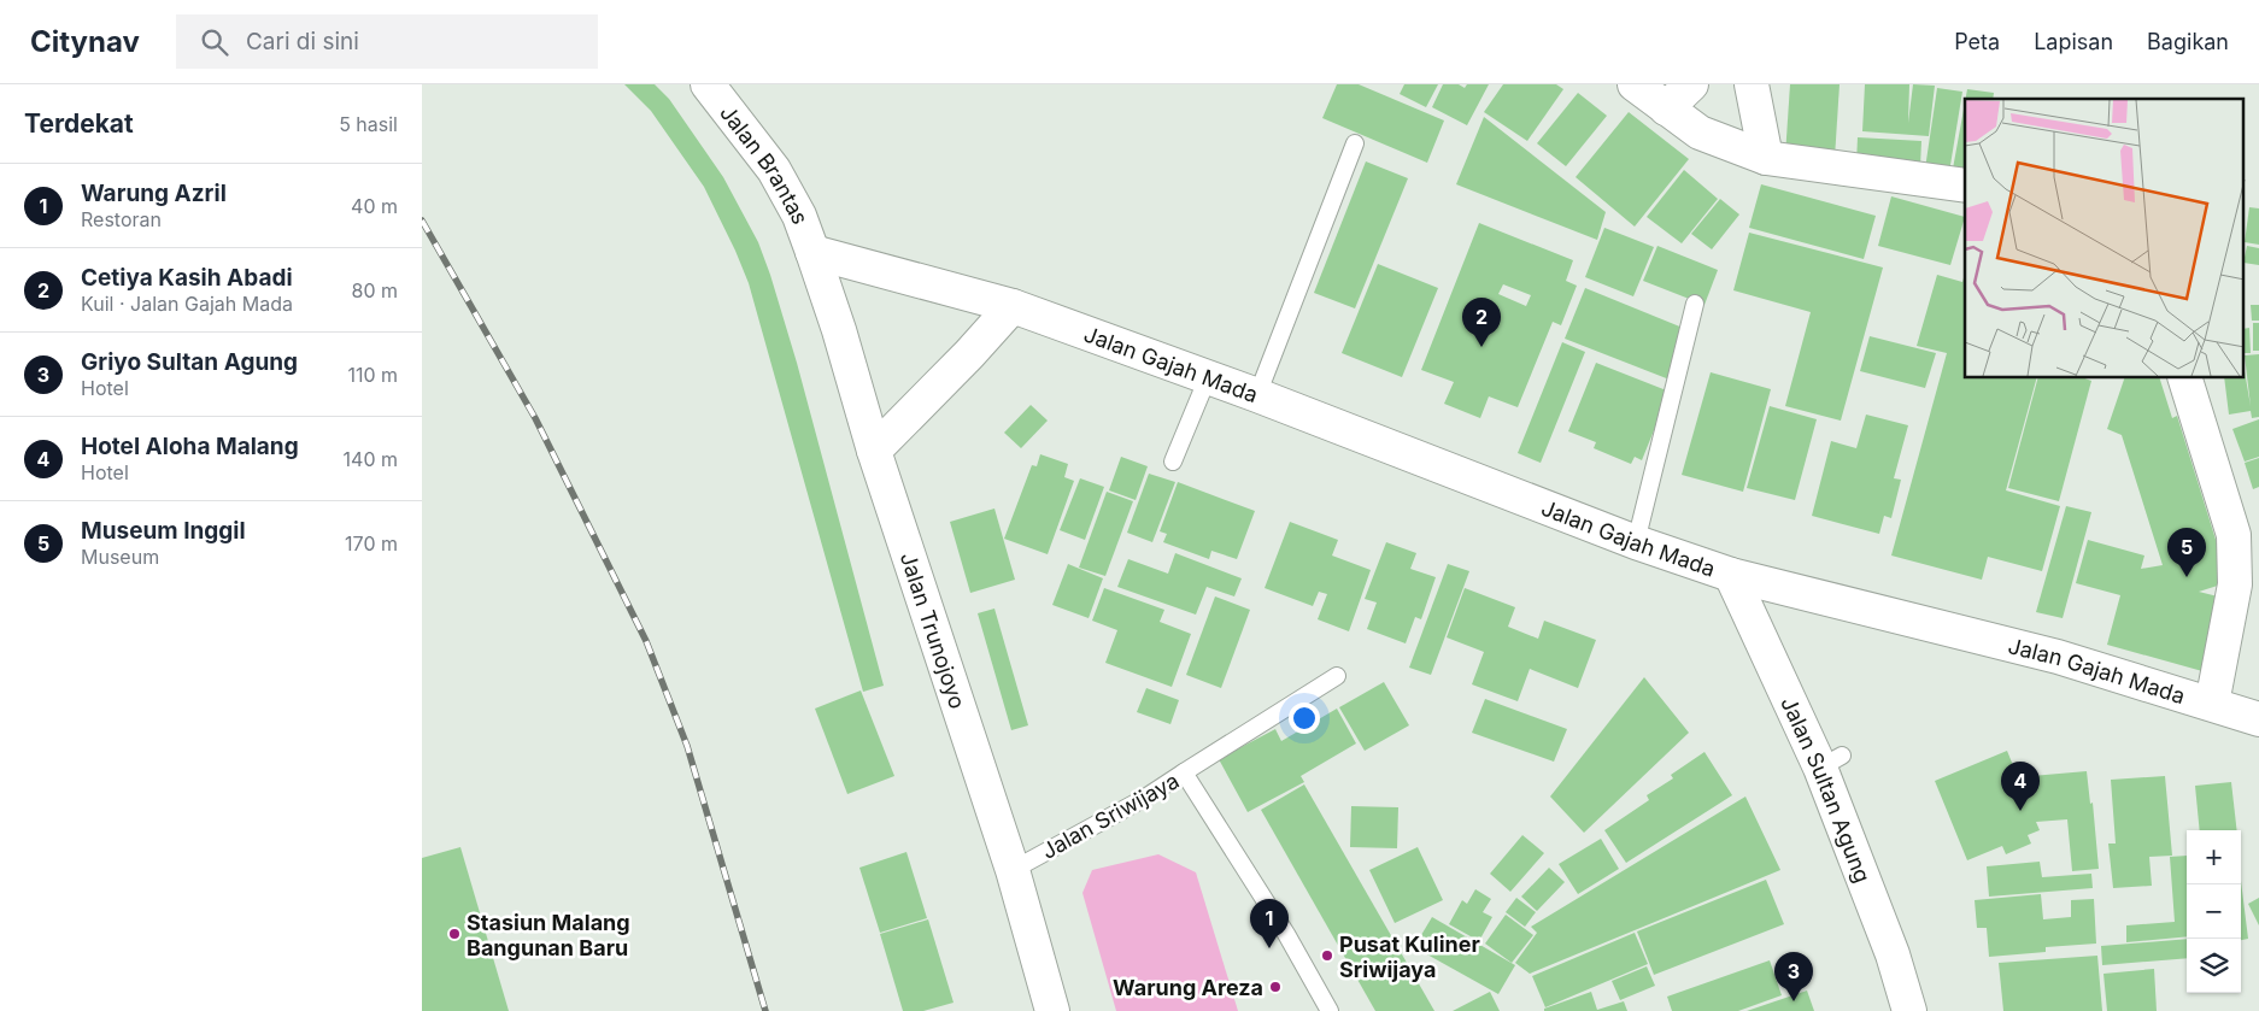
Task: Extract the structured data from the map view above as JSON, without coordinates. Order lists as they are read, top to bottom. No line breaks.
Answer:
{"streets":{"street":["Jalan Brantas","Jalan Gajah Mada","Jalan Trunojoyo","Jalan Sultan Agung"],"lane":["Jalan Sriwijaya"]},"crossings":[["Jalan Brantas","Jalan Gajah Mada"],["Jalan Brantas","Jalan Trunojoyo"],["Jalan Gajah Mada","Jalan Trunojoyo"],["Jalan Gajah Mada","Jalan Sultan Agung"],["Jalan Trunojoyo","Jalan Sriwijaya"]],"places":["Stasiun Malang Bangunan Baru","Pusat Kuliner Sriwijaya","Warung Areza"],"page":{"header":"Citynav","search":"Cari di sini","nav":["Peta","Lapisan","Bagikan"],"heading":["Terdekat","5 hasil"],"list":[{"mark":"1","name":"Warung Azril","note":"Restoran","value":"40 m"},{"mark":"2","name":"Cetiya Kasih Abadi","note":"Kuil · Jalan Gajah Mada","value":"80 m"},{"mark":"3","name":"Griyo Sultan Agung","note":"Hotel","value":"110 m"},{"mark":"4","name":"Hotel Aloha Malang","note":"Hotel","value":"140 m"},{"mark":"5","name":"Museum Inggil","note":"Museum","value":"170 m"}],"pins":["2","5","4","1","3"],"map_buttons":["+","−"]}}
